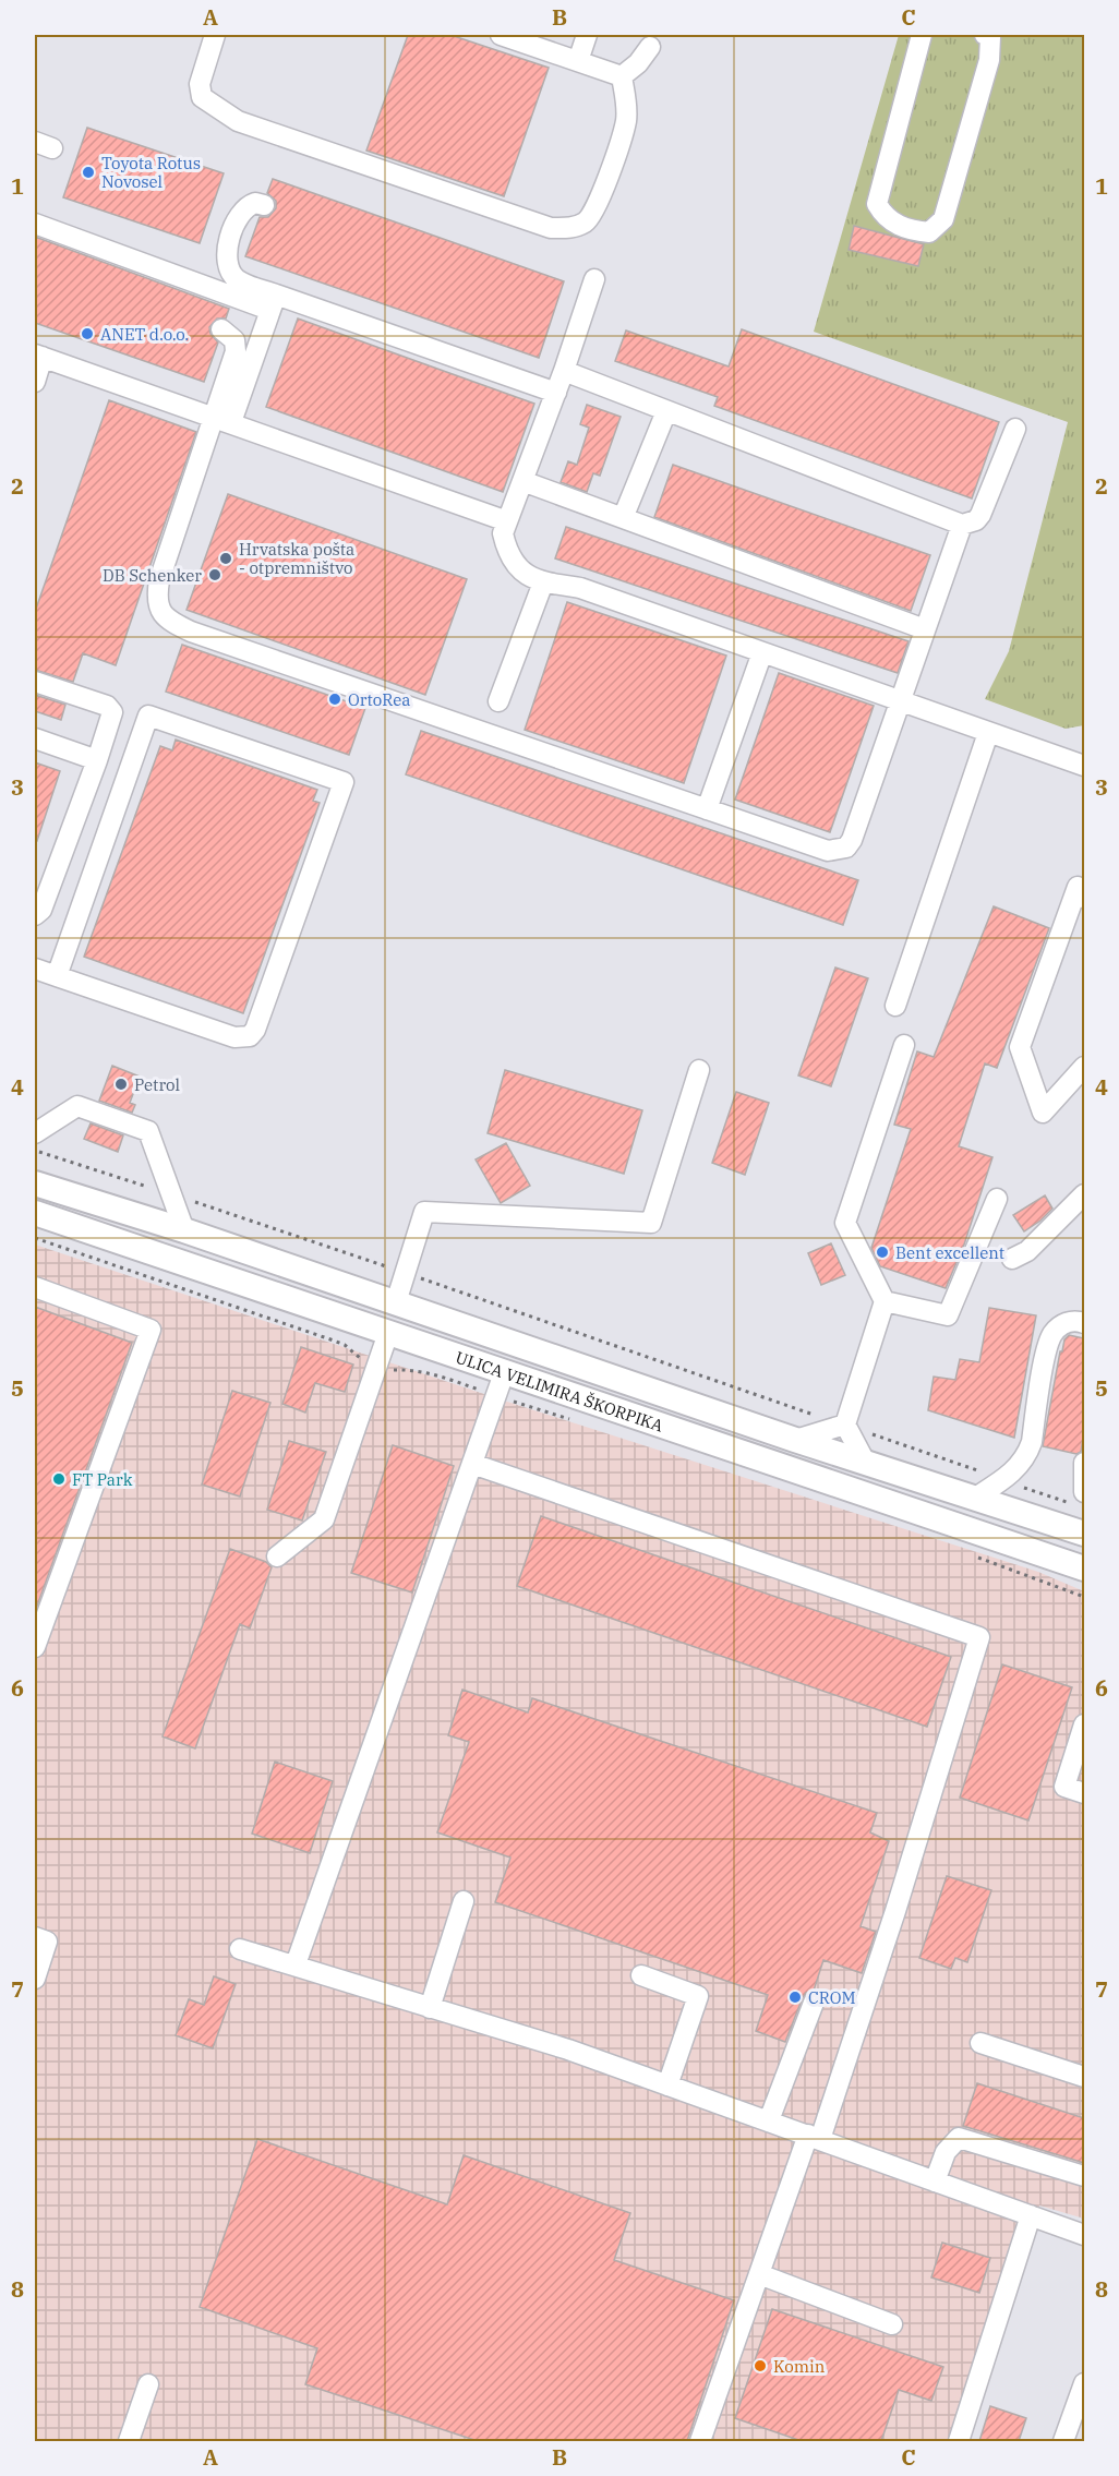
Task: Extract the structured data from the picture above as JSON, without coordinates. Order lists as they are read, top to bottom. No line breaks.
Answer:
{"streets":{"main road":["ULICA VELIMIRA ŠKORPIKA"]},"places":["Toyota Rotus Novosel","ANET d.o.o.","Hrvatska pošta - otpremništvo","DB Schenker","OrtoRea","Petrol","Bent excellent","FT Park","CROM","Komin"],"grid":{"columns":["A","B","C"],"rows":["1","2","3","4","5","6","7","8"]}}
